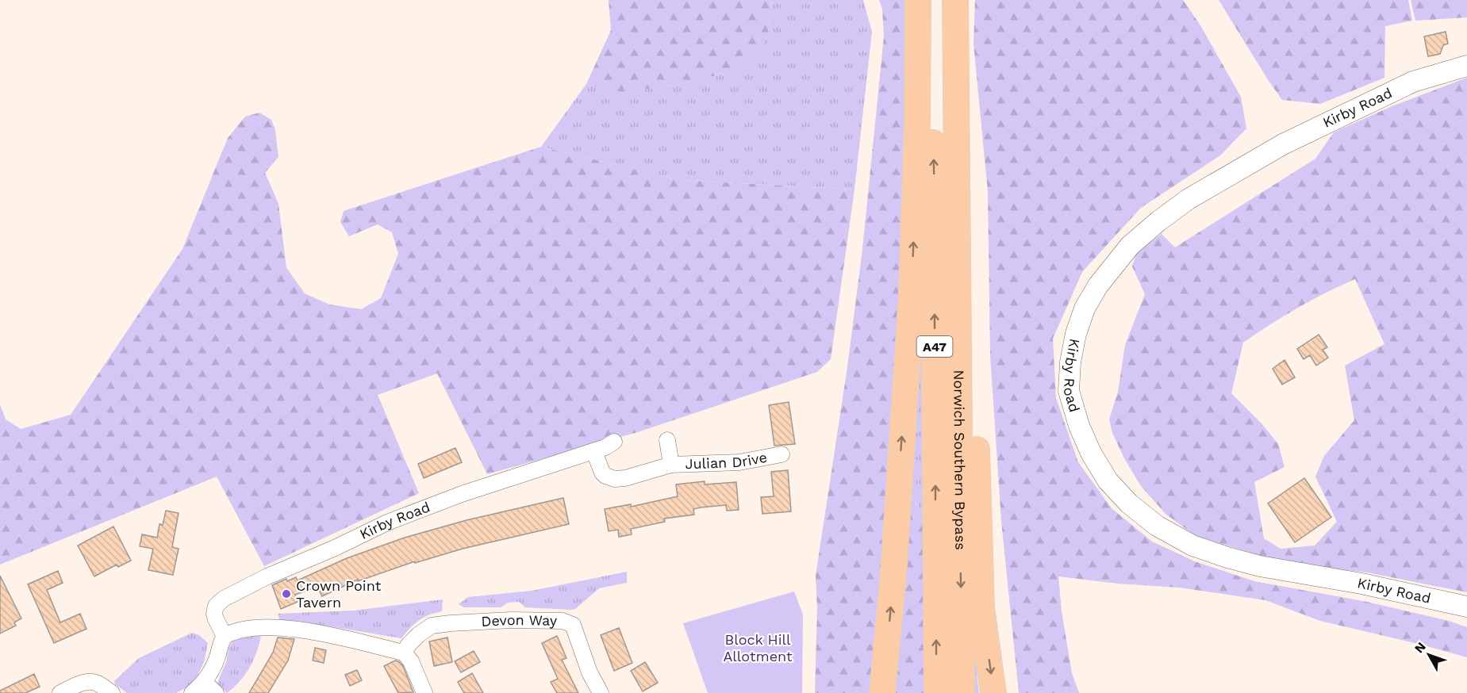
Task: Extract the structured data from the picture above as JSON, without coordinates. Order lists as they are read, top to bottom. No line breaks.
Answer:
{"streets":{"highway":["A47","Norwich Southern Bypass"],"street":["Kirby Road","Julian Drive","Devon Way"]},"crossings":[["Kirby Road","Julian Drive"],["A47","Norwich Southern Bypass"]],"parks":["Block Hill Allotment"],"places":["Crown Point Tavern"],"north":"top left"}
